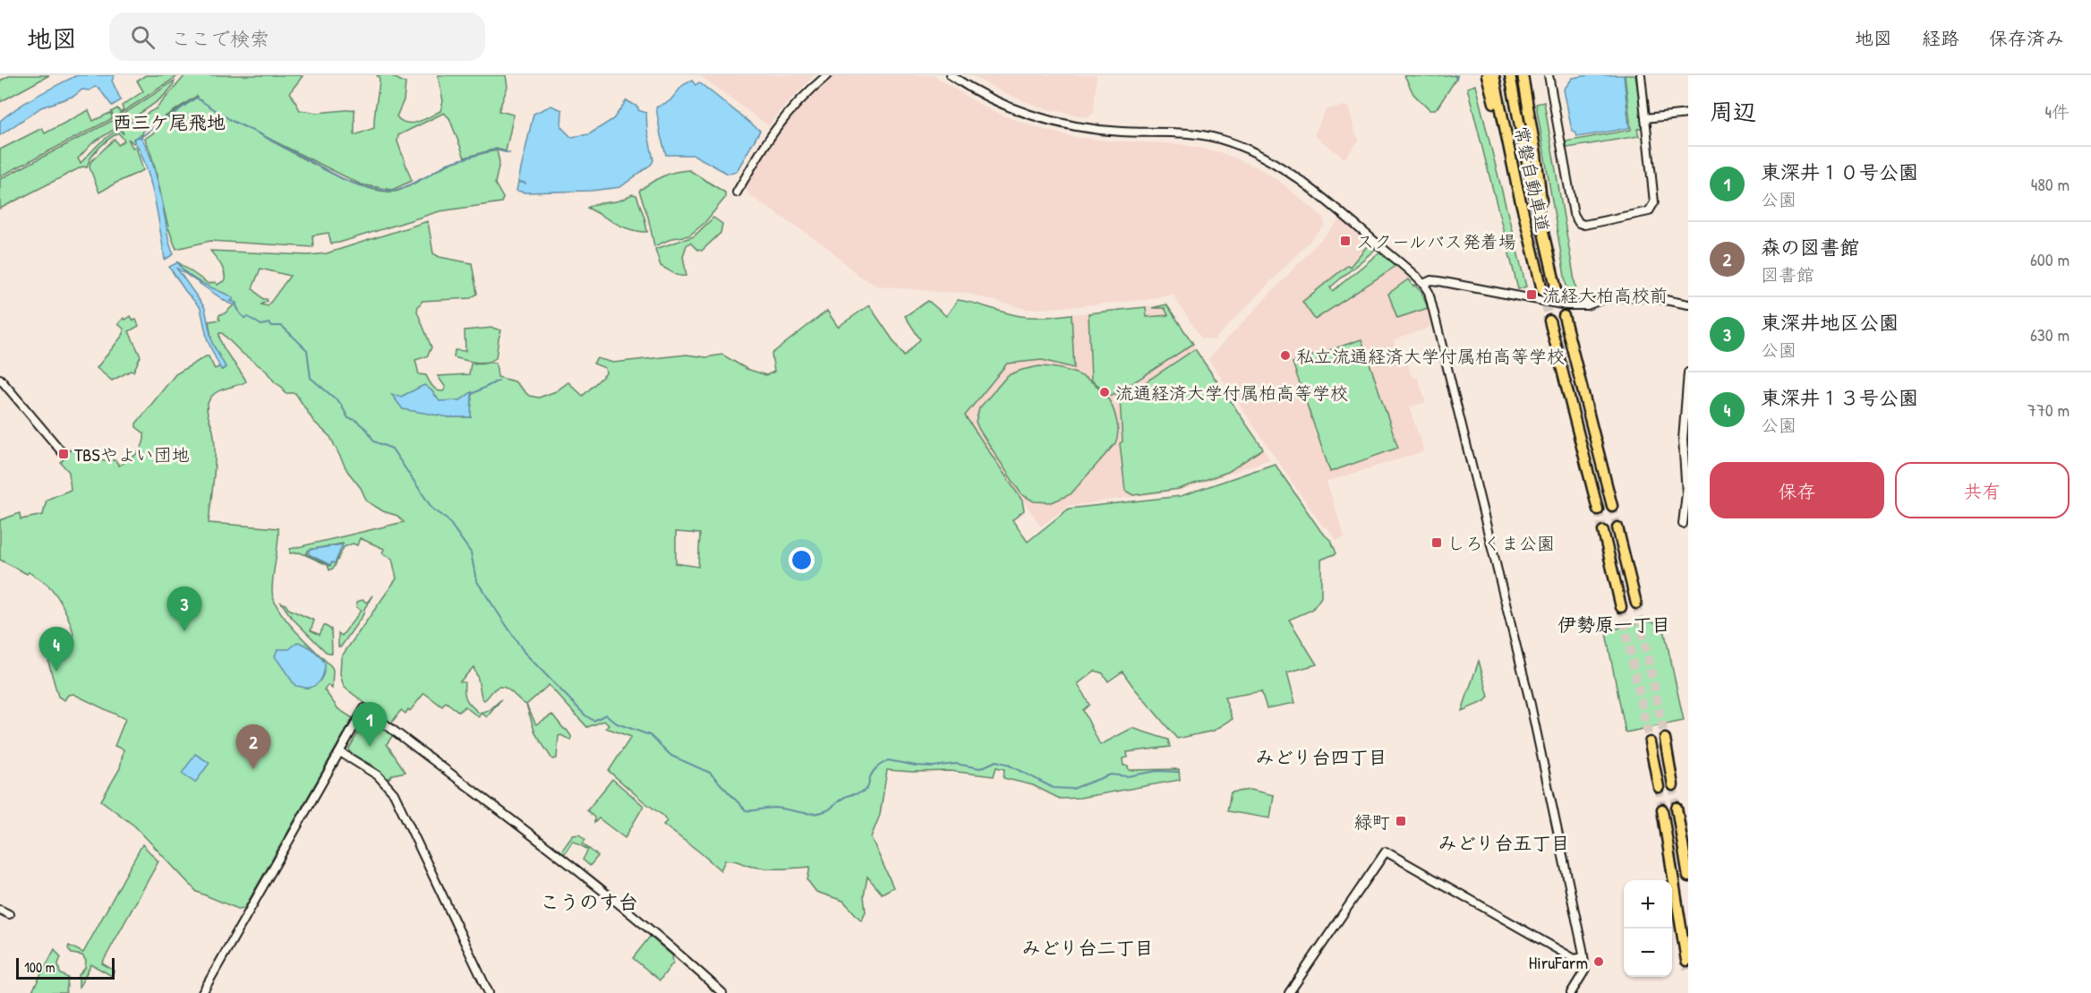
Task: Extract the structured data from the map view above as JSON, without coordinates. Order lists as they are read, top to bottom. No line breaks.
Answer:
{"streets":{"highway":["常磐自動車道"]},"districts":["西三ケ尾飛地","伊勢原一丁目","みどり台四丁目","みどり台五丁目","こうのす台","みどり台二丁目"],"places":{"transit":["スクールバス発着場","流経大柏高校前","TBSやよい団地","しろくま公園","緑町"],"other":["私立流通経済大学付属柏高等学校","流通経済大学付属柏高等学校","HiruFarm"]},"scale_bar":"100 m","page":{"header":"地図","search":"ここで検索","nav":["地図","経路","保存済み"],"heading":["周辺","4件"],"list":[{"mark":"1","name":"東深井１０号公園","note":"公園","value":"480 m"},{"mark":"2","name":"森の図書館","note":"図書館","value":"600 m"},{"mark":"3","name":"東深井地区公園","note":"公園","value":"630 m"},{"mark":"4","name":"東深井１３号公園","note":"公園","value":"770 m"}],"buttons":["保存","共有"],"pins":["3","4","1","2"],"map_buttons":["+","−"],"scale":"100 m"}}
